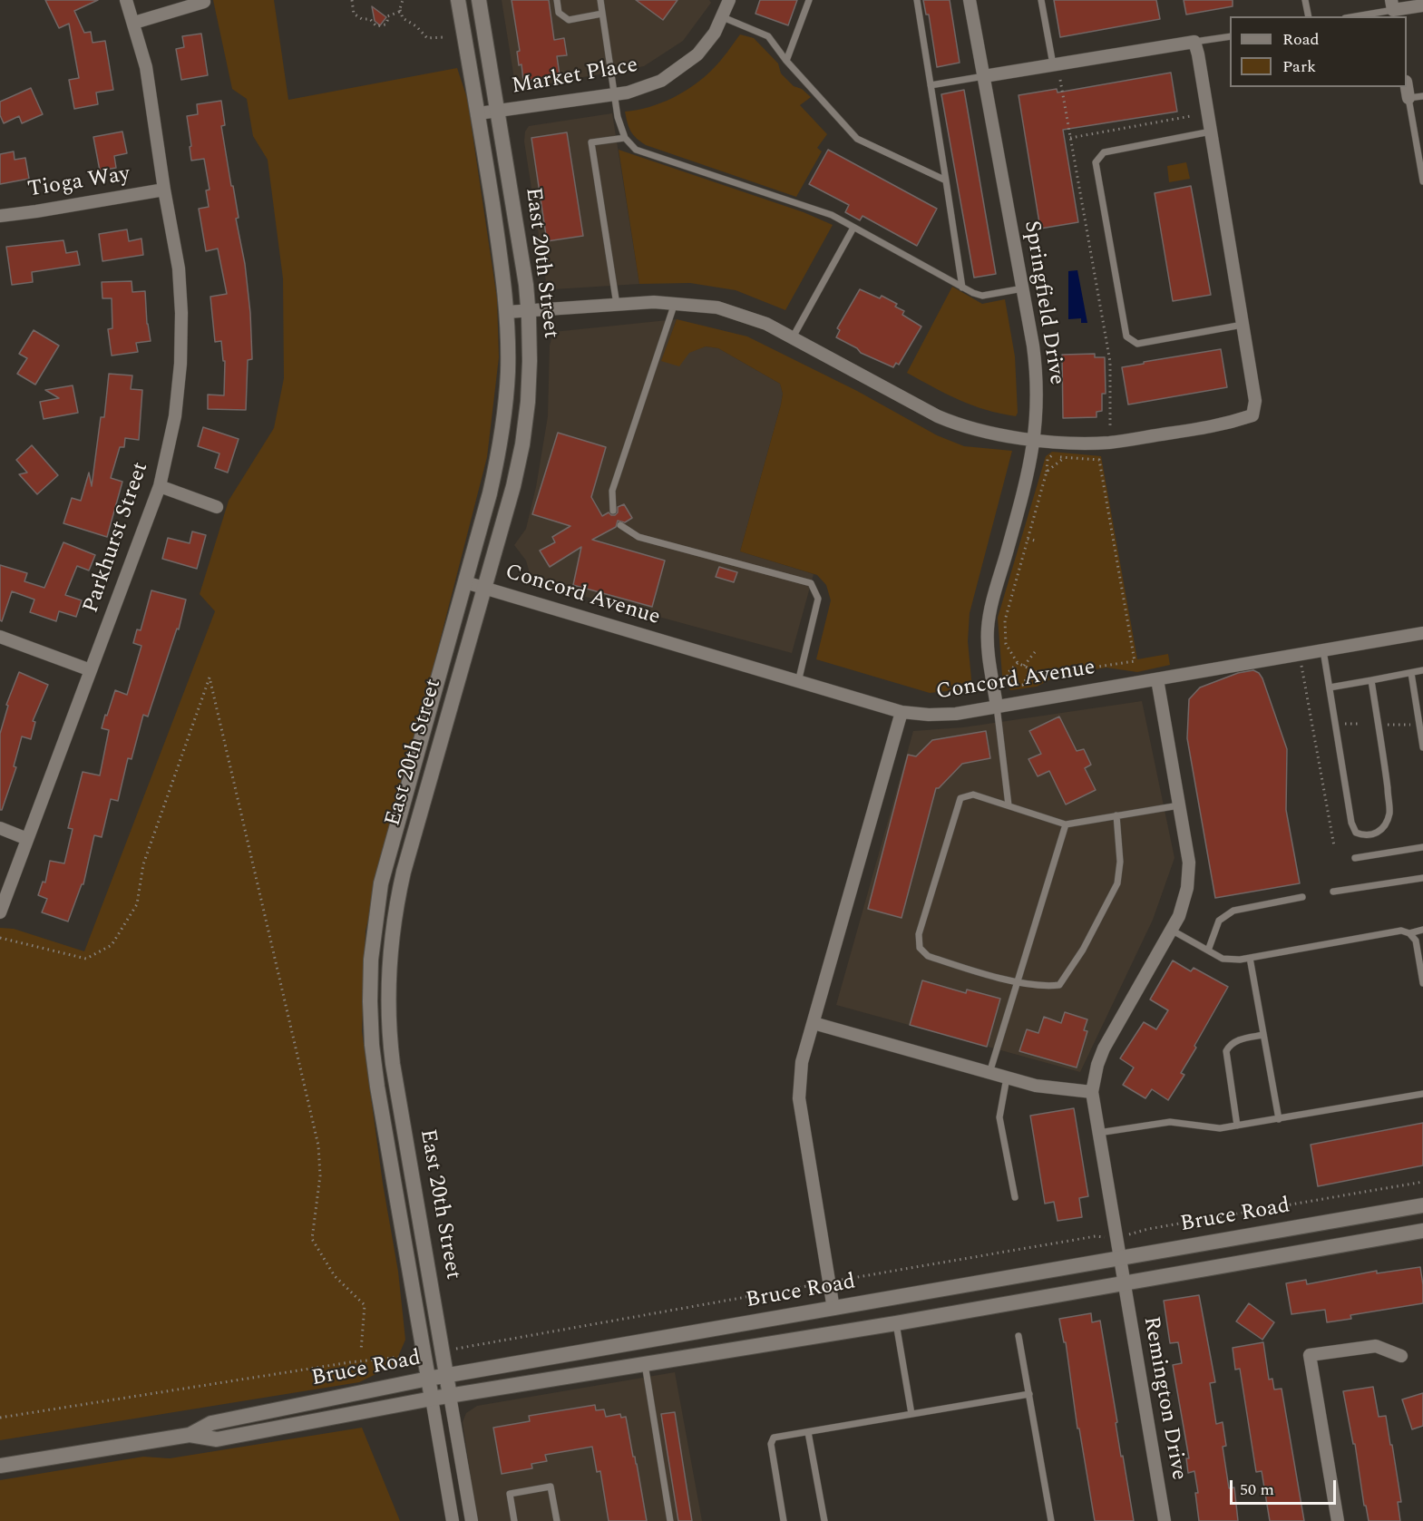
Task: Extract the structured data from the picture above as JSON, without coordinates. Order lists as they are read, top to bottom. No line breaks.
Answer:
{"streets":{"street":["Market Place","Tioga Way","East 20th Street","Springfield Drive","Parkhurst Street","Concord Avenue","Bruce Road","Remington Drive"]},"crossings":[["Market Place","East 20th Street"],["Tioga Way","Parkhurst Street"],["East 20th Street","Concord Avenue"],["East 20th Street","Bruce Road"],["Springfield Drive","Concord Avenue"],["Bruce Road","Remington Drive"]],"legend":["Road","Park"],"scale_bar":"50 m"}
